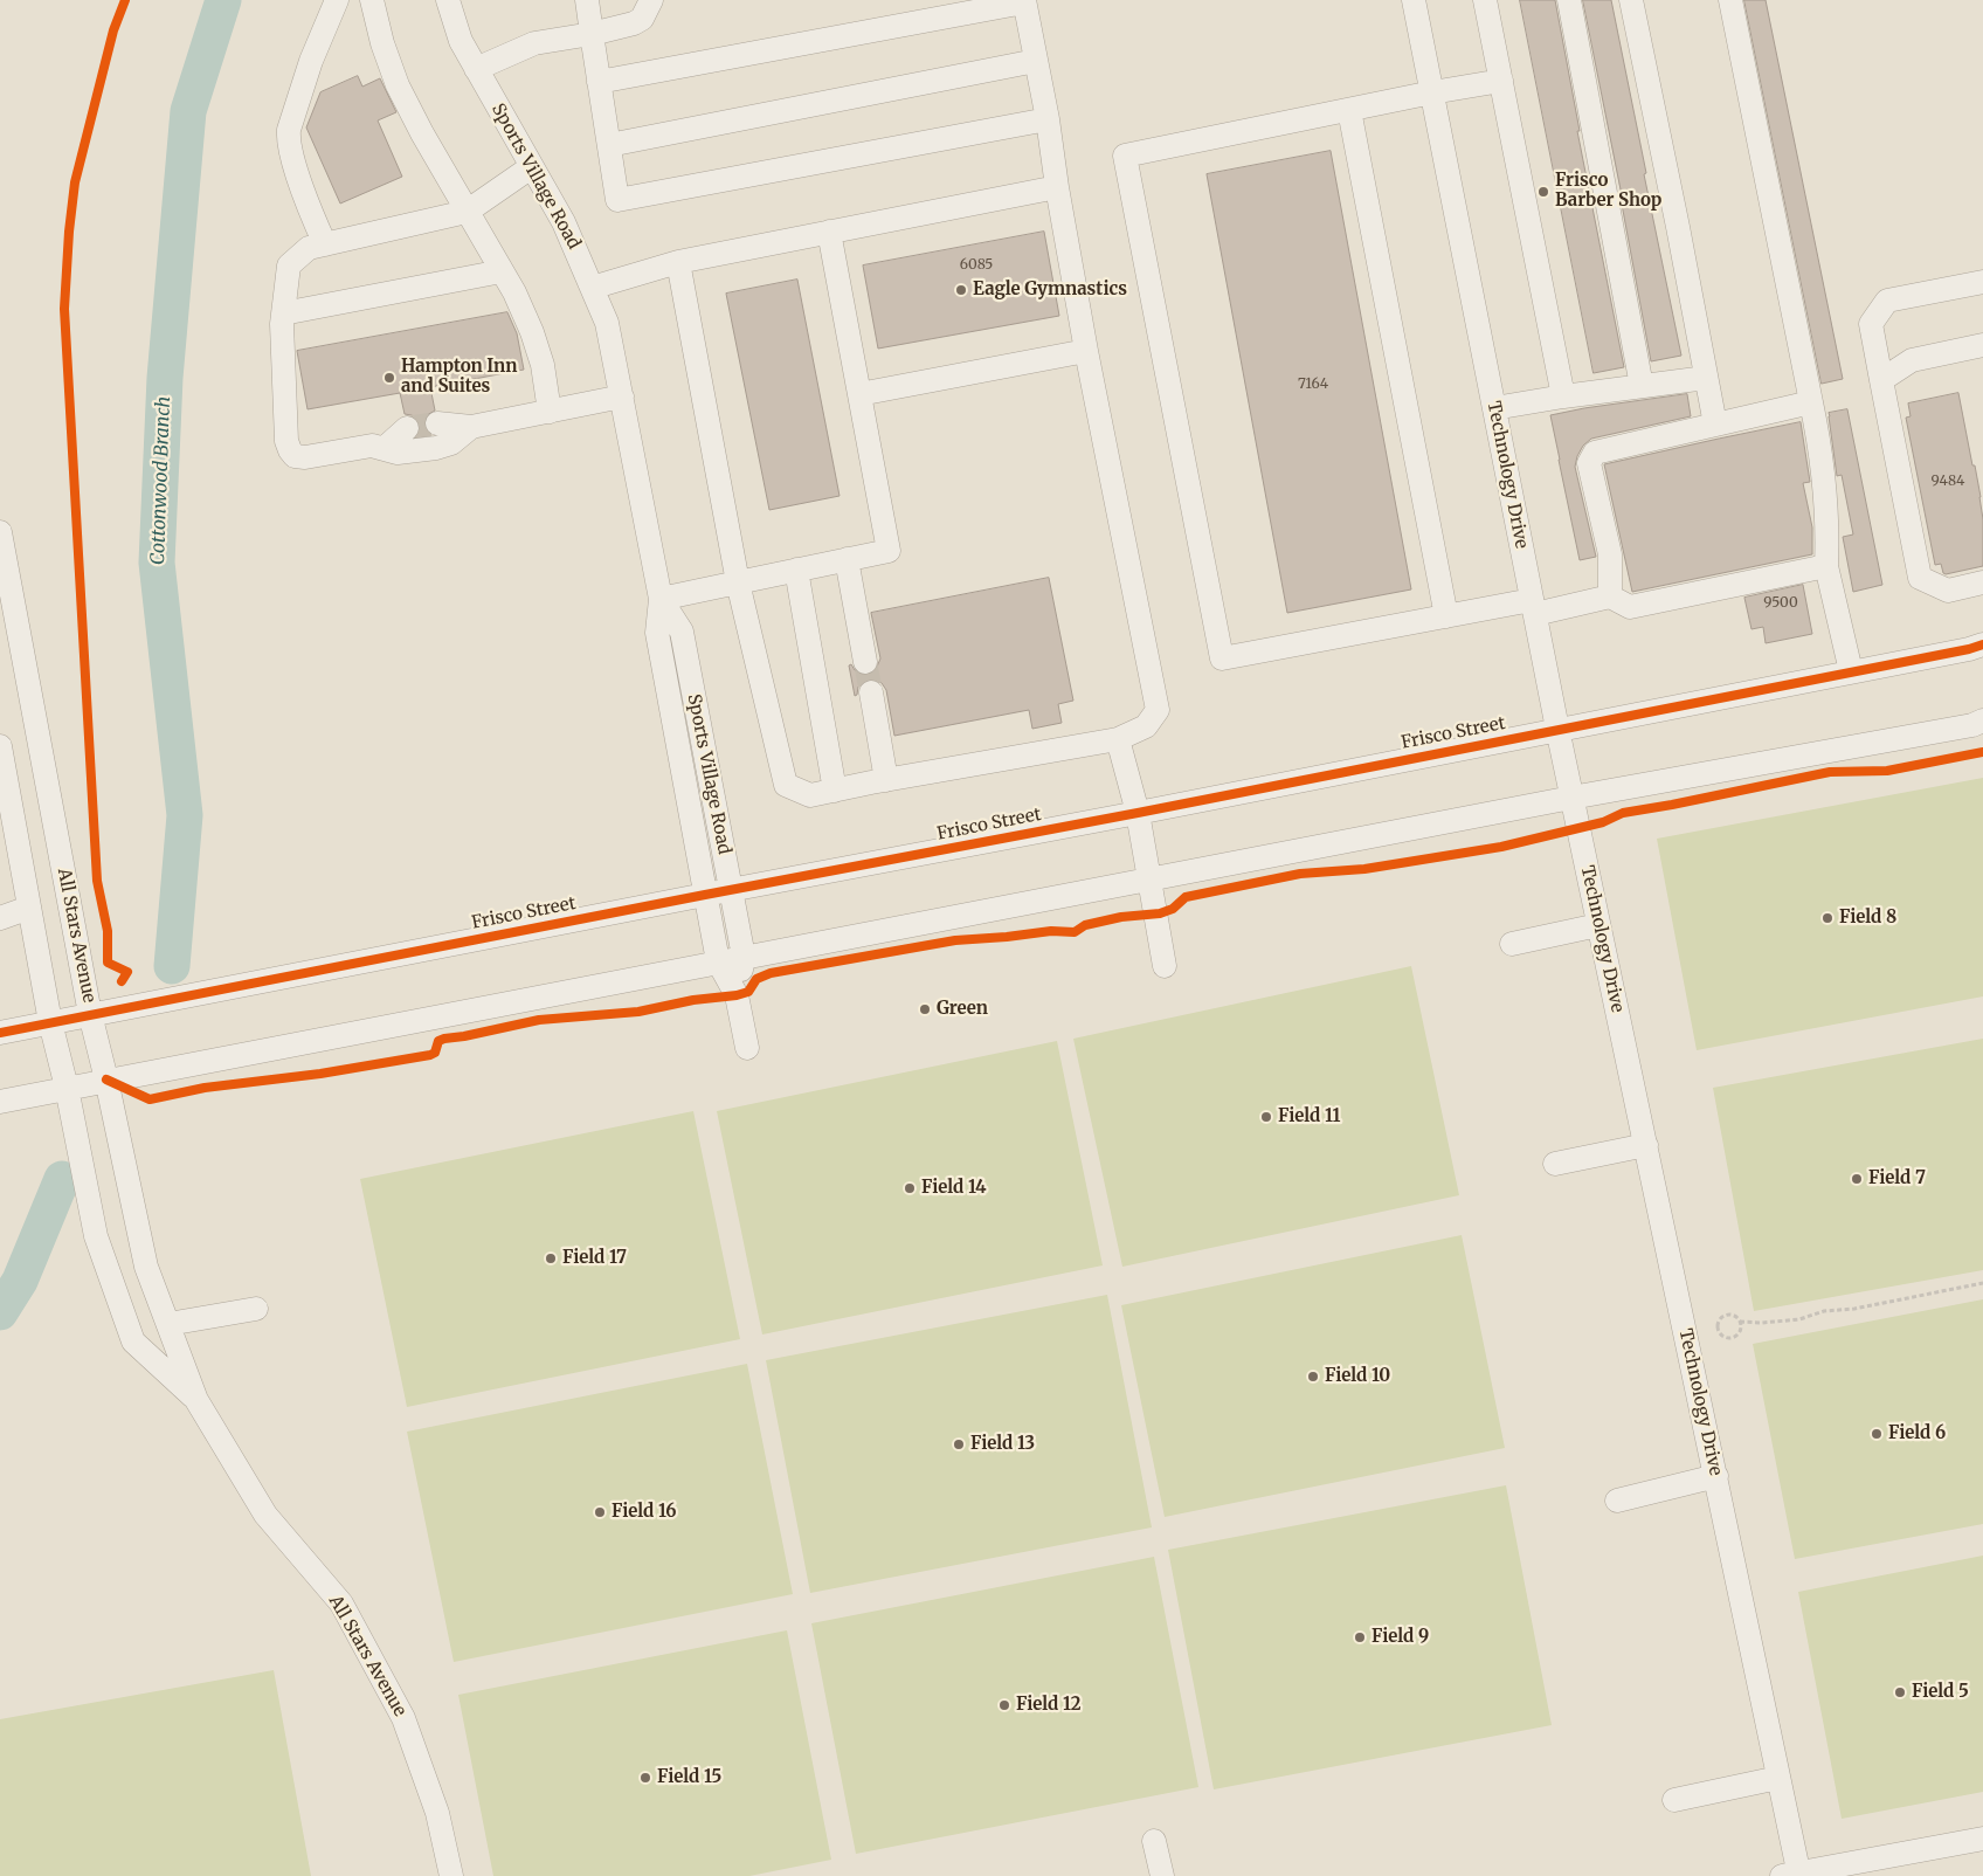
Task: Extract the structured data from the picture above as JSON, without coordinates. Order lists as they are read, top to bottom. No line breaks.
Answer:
{"streets":{"street":["Sports Village Road","Technology Drive","Frisco Street","All Stars Avenue"]},"crossings":[["Sports Village Road","Frisco Street"],["Technology Drive","Frisco Street"],["Frisco Street","All Stars Avenue"]],"water":["Cottonwood Branch"],"places":["Frisco Barber Shop","Eagle Gymnastics","Hampton Inn and Suites","Field 8","Green","Field 11","Field 7","Field 14","Field 17","Field 10","Field 6","Field 13","Field 16","Field 9","Field 5","Field 12","Field 15"],"house_numbers":["6085","7164","9484","9500"]}
